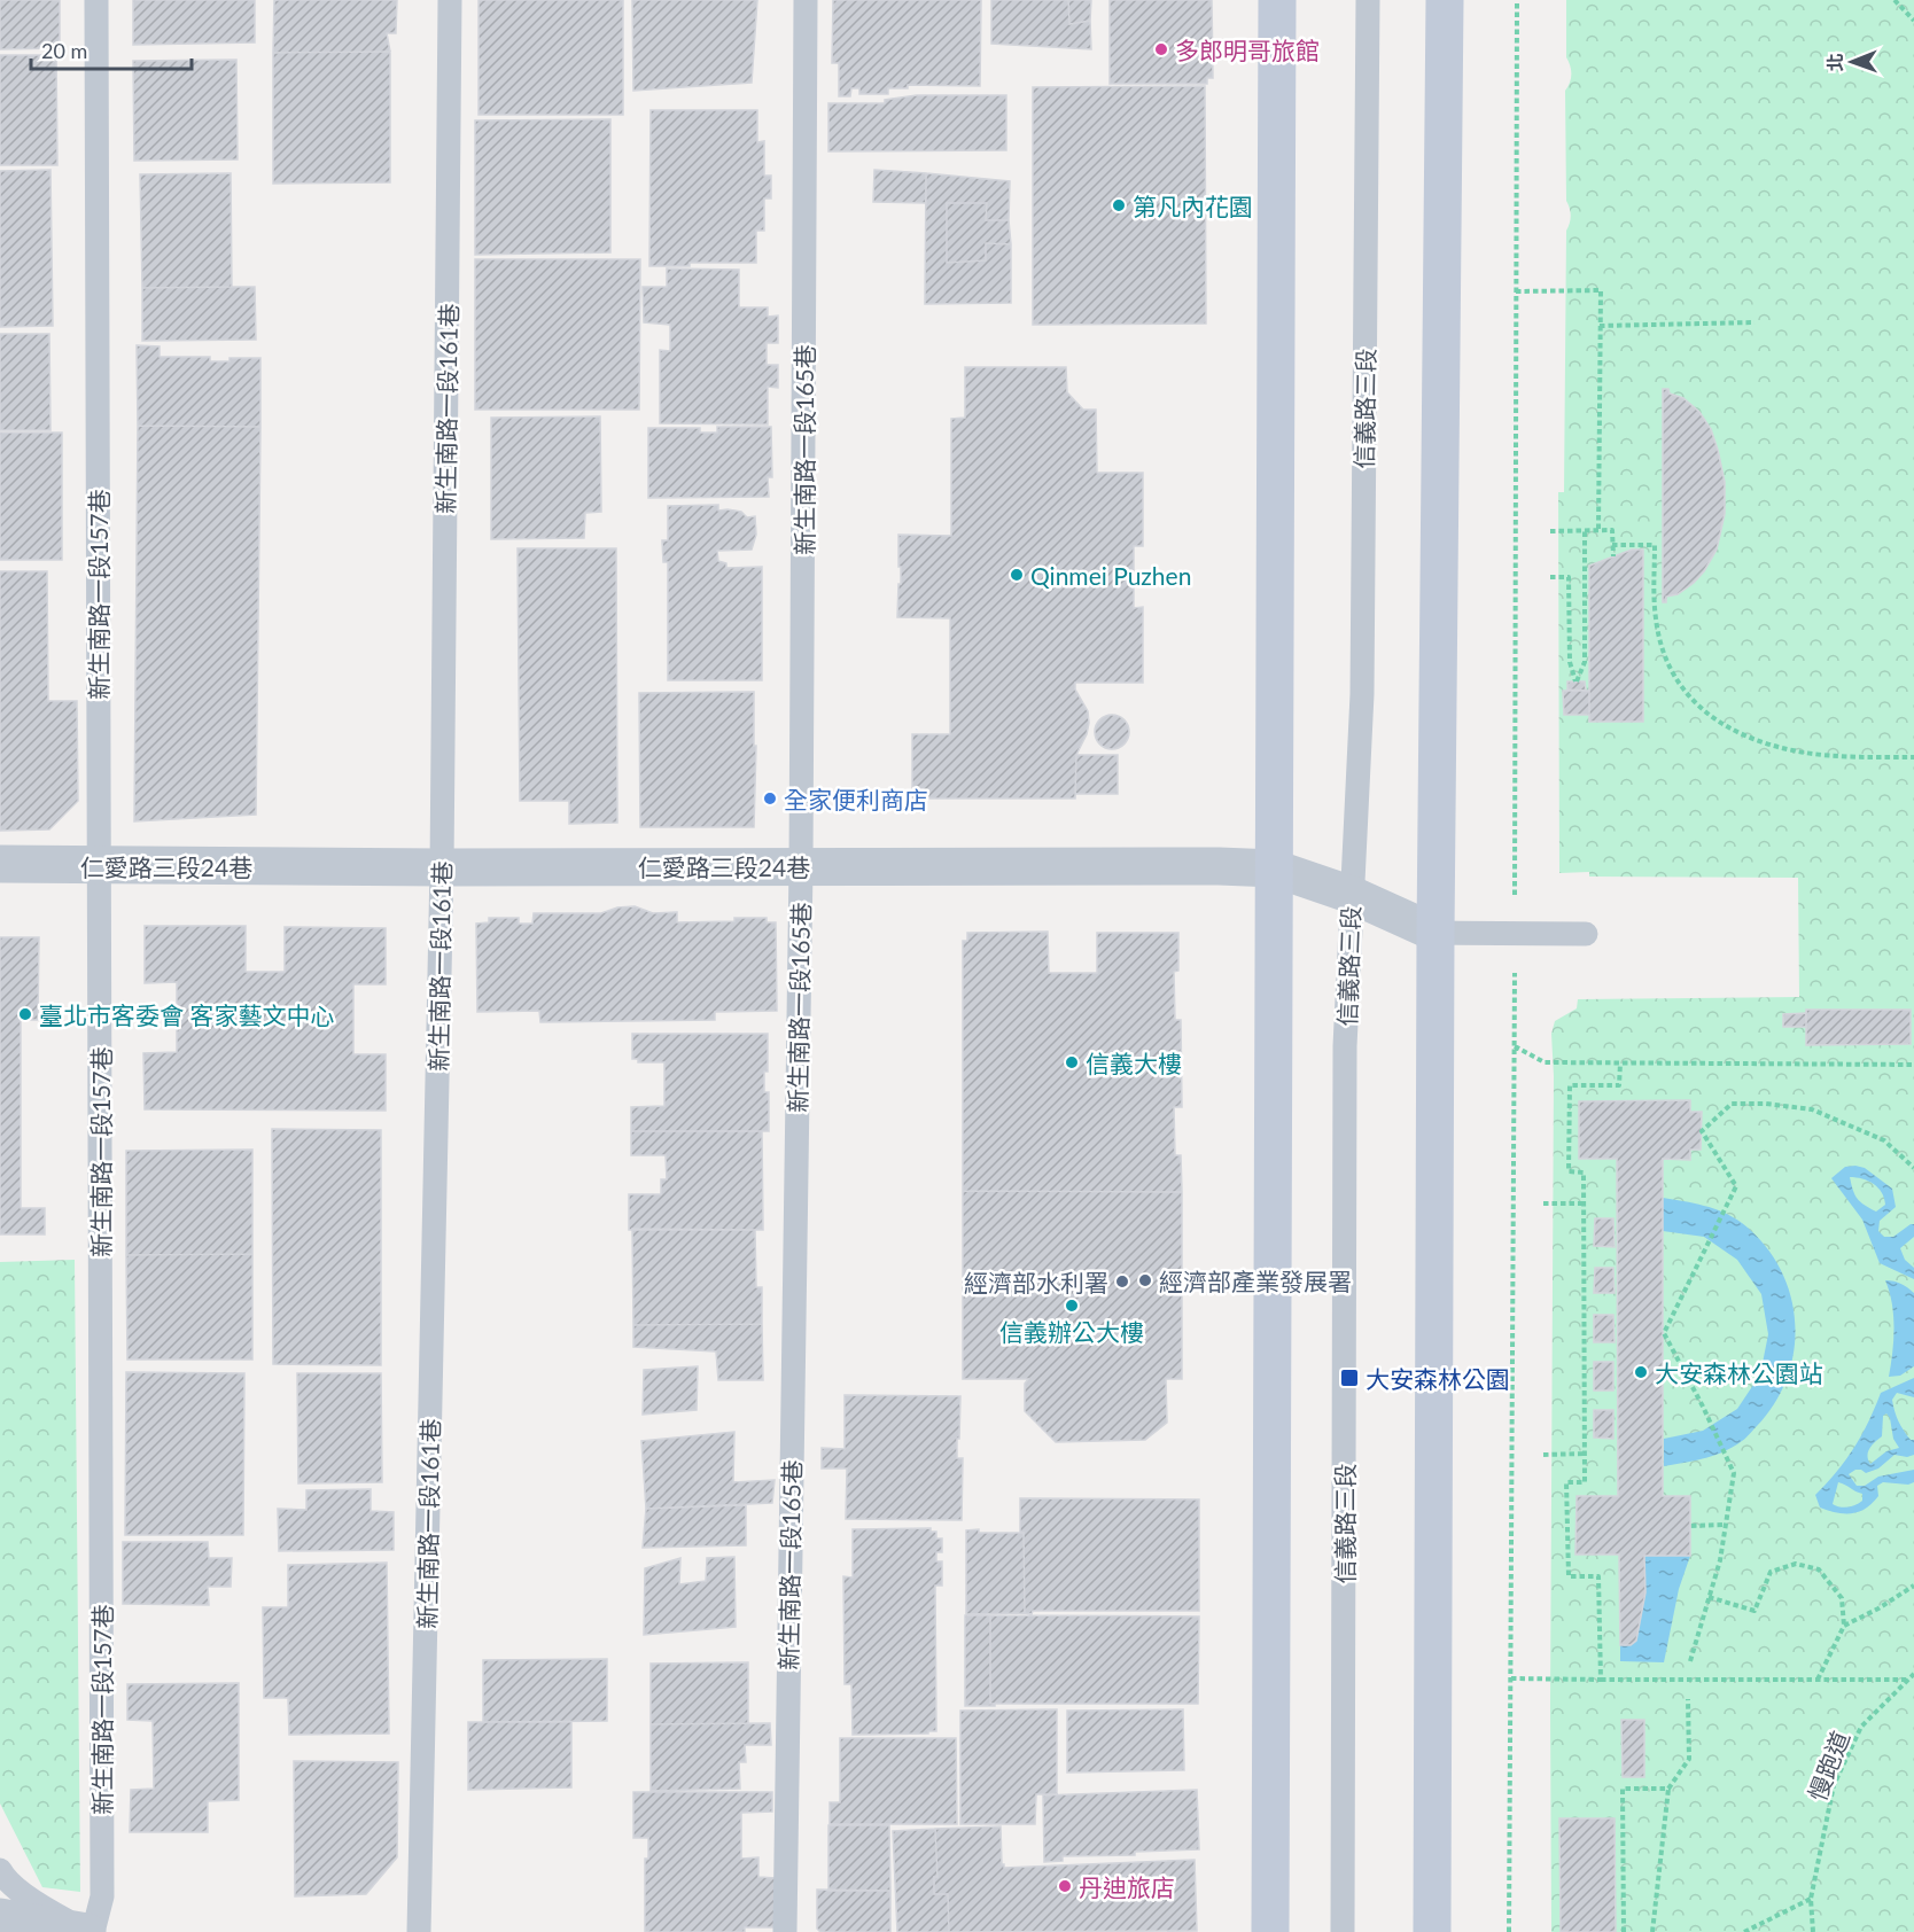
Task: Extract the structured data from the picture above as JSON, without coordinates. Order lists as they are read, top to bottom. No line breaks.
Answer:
{"streets":{"street":["仁愛路三段24巷"],"lane":["新生南路一段161巷","信義路三段","新生南路一段165巷","新生南路一段157巷"],"path":["慢跑道"]},"crossings":[["新生南路一段161巷","仁愛路三段24巷"],["信義路三段","仁愛路三段24巷"],["新生南路一段165巷","仁愛路三段24巷"],["新生南路一段157巷","仁愛路三段24巷"]],"places":{"other":["多郎明哥旅館","第凡內花園","Qinmei Puzhen","全家便利商店","臺北市客委會 客家藝文中心","信義大樓","經濟部產業發展署","經濟部水利署","信義辦公大樓","大安森林公園站","丹迪旅店"],"transit":["大安森林公園"]},"scale_bar":"20 m","north":"left"}
